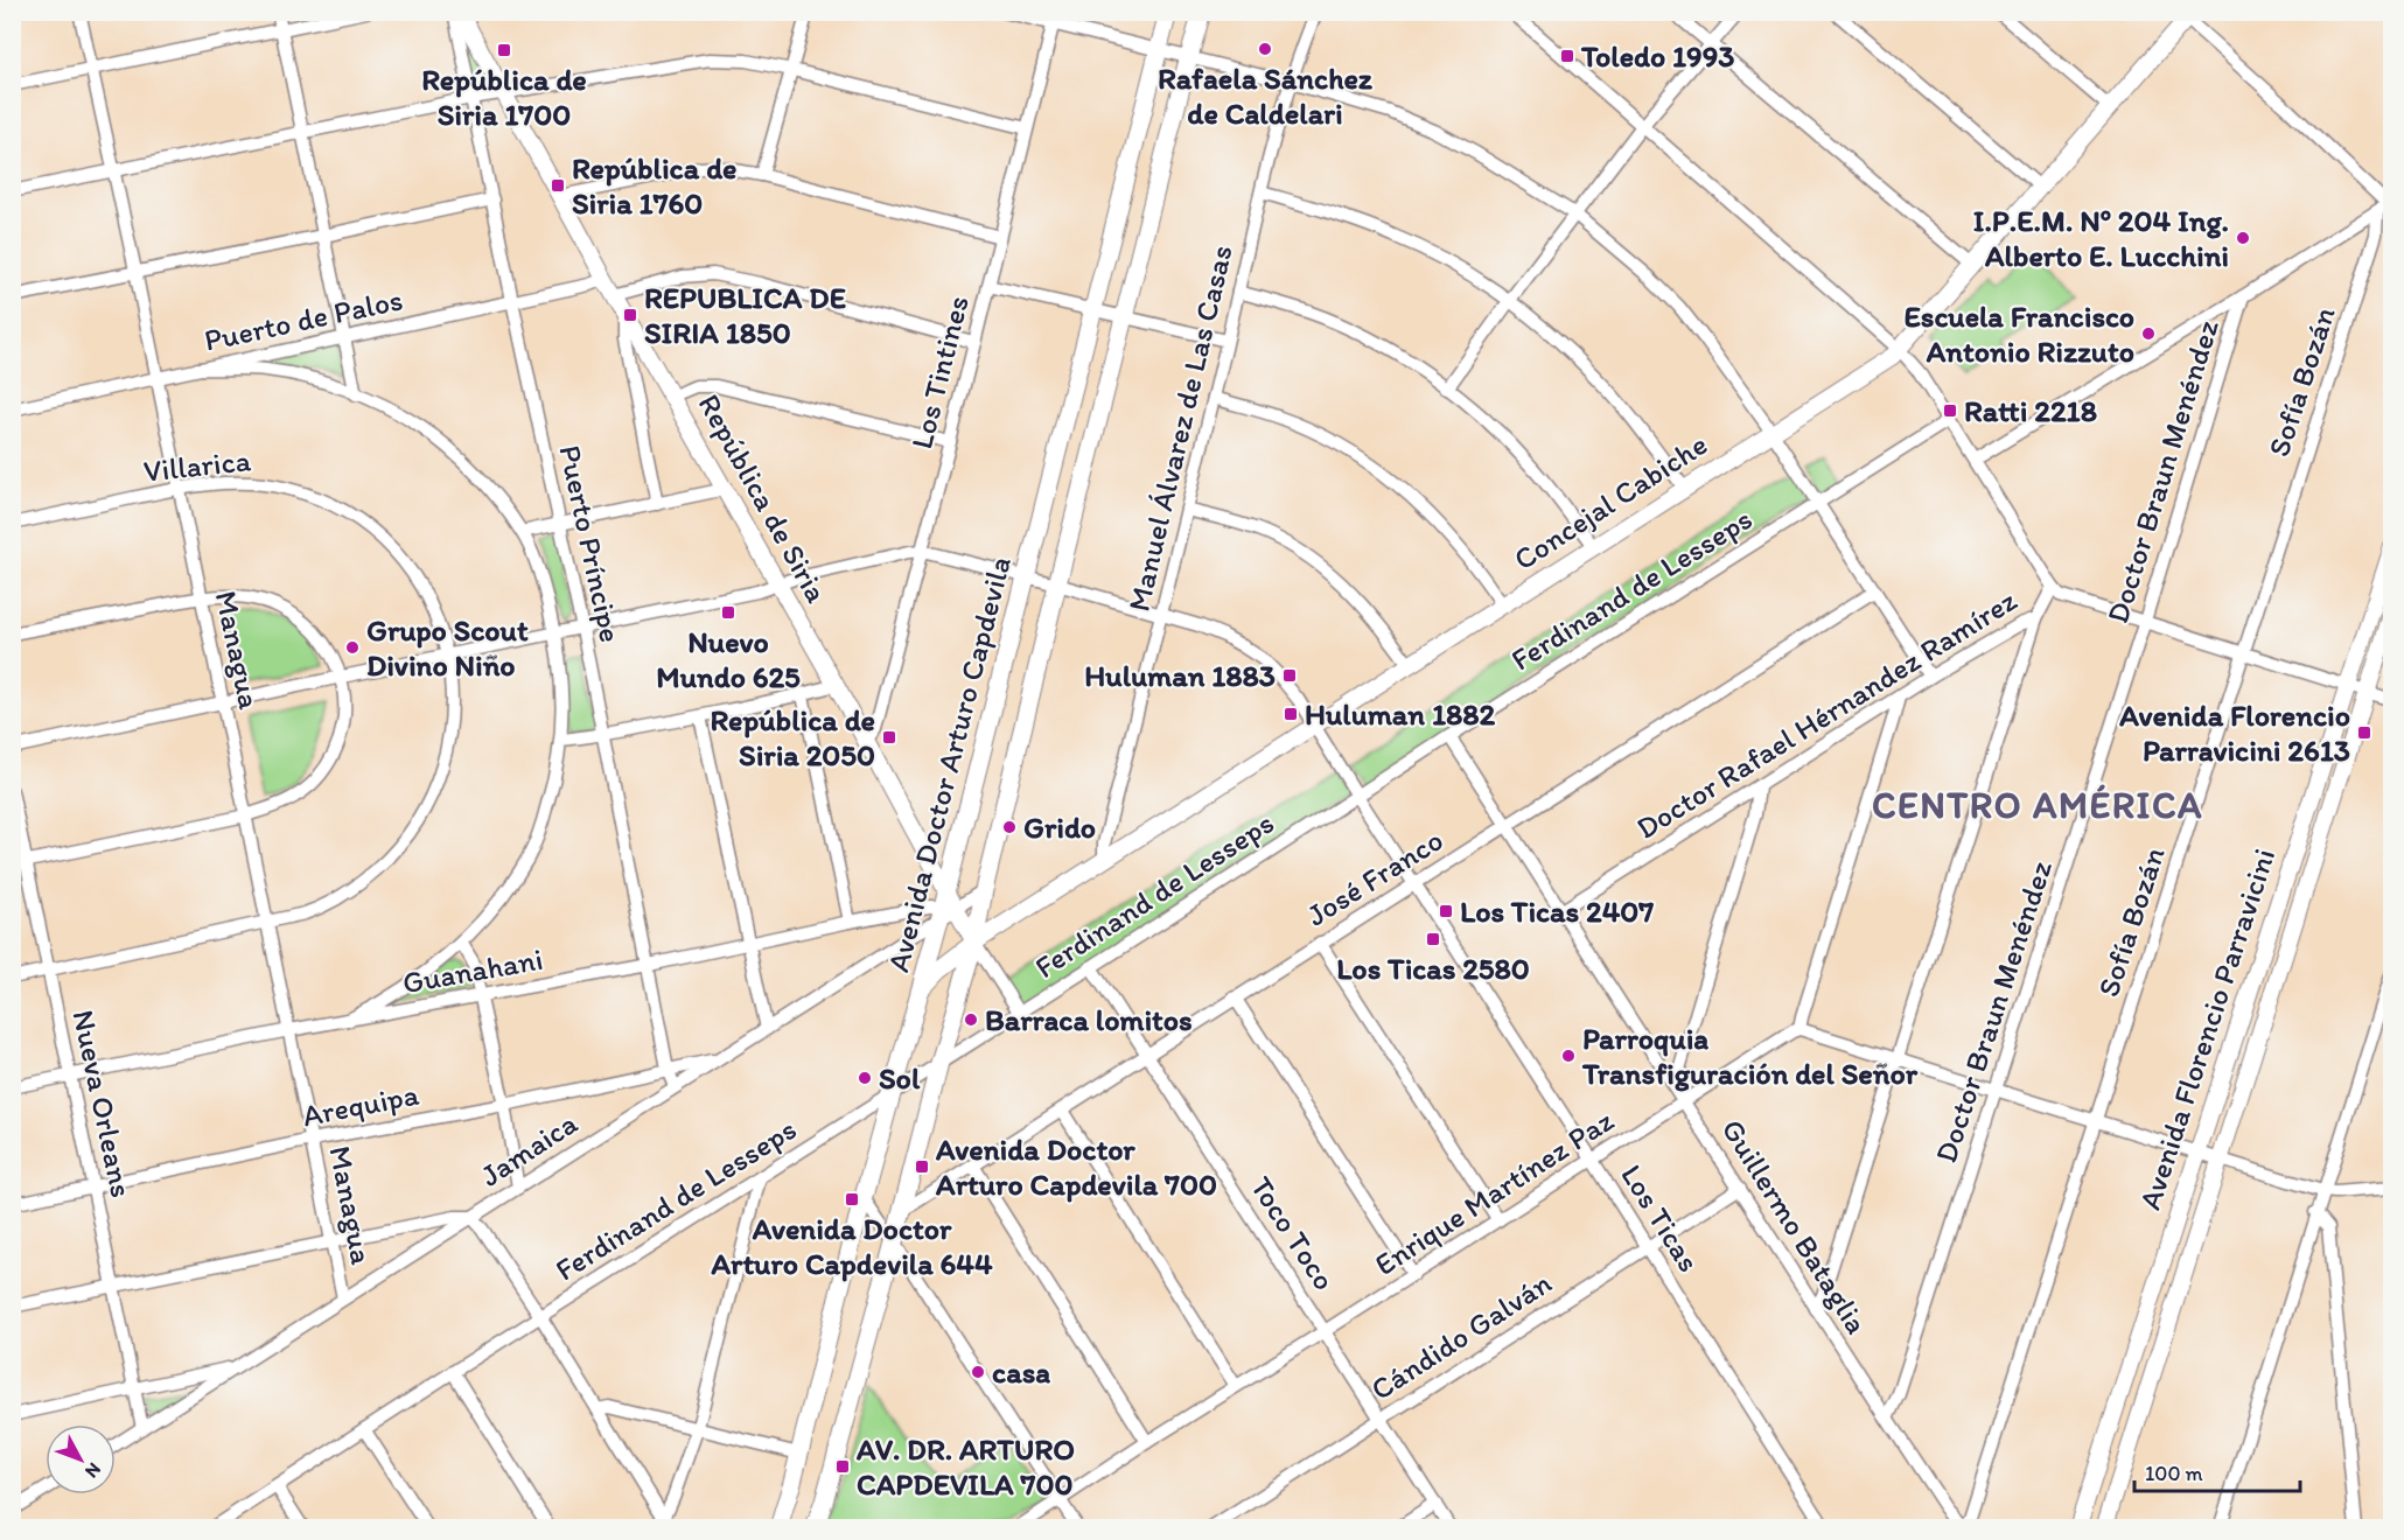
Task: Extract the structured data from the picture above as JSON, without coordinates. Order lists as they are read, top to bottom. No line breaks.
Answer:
{"streets":{"main road":["República de Siria","Concejal Cabiche","Avenida Doctor Arturo Capdevila","Avenida Florencio Parravicini"],"street":["Puerto de Palos","Los Tintines","Sofía Bozán","Manuel Álvarez de Las Casas","Villarica","Doctor Braun Menéndez","Puerto Príncipe","Ferdinand de Lesseps","Managua","Doctor Rafael Hérnandez Ramírez","José Franco","Guanahani","Nueva Orleans","Arequipa","Jamaica","Enrique Martínez Paz","Los Ticas","Guillermo Bataglia","Toco Toco","Cándido Galván"]},"crossings":[["Puerto de Palos","República de Siria"],["Puerto de Palos","Puerto Príncipe"],["Puerto de Palos","Managua"],["Los Tintines","República de Siria"],["Los Tintines","Los Ticas"],["Sofía Bozán","Doctor Rafael Hérnandez Ramírez"],["Sofía Bozán","Guillermo Bataglia"],["Manuel Álvarez de Las Casas","Concejal Cabiche"],["Manuel Álvarez de Las Casas","Los Ticas"],["Villarica","Managua"],["Villarica","Nueva Orleans"],["Doctor Braun Menéndez","Doctor Rafael Hérnandez Ramírez"],["Doctor Braun Menéndez","Guillermo Bataglia"],["República de Siria","Concejal Cabiche"],["República de Siria","Ferdinand de Lesseps"],["República de Siria","Avenida Doctor Arturo Capdevila"],["República de Siria","Guanahani"],["República de Siria","Jamaica"],["Concejal Cabiche","Avenida Doctor Arturo Capdevila"],["Concejal Cabiche","Los Ticas"],["Puerto Príncipe","Guanahani"],["Puerto Príncipe","Arequipa"],["Puerto Príncipe","Jamaica"],["Ferdinand de Lesseps","Avenida Doctor Arturo Capdevila"],["Ferdinand de Lesseps","Los Ticas"],["Ferdinand de Lesseps","Guillermo Bataglia"],["Ferdinand de Lesseps","Toco Toco"],["Managua","Guanahani"],["Managua","Arequipa"],["Managua","Jamaica"],["Doctor Rafael Hérnandez Ramírez","Avenida Florencio Parravicini"],["Doctor Rafael Hérnandez Ramírez","Guillermo Bataglia"],["Avenida Doctor Arturo Capdevila","José Franco"],["Avenida Doctor Arturo Capdevila","Guanahani"],["Avenida Doctor Arturo Capdevila","Jamaica"],["Avenida Doctor Arturo Capdevila","Los Ticas"],["José Franco","Los Ticas"],["José Franco","Guillermo Bataglia"],["José Franco","Toco Toco"],["Guanahani","Nueva Orleans"],["Guanahani","Jamaica"],["Nueva Orleans","Arequipa"],["Nueva Orleans","Jamaica"],["Arequipa","Jamaica"],["Enrique Martínez Paz","Los Ticas"],["Enrique Martínez Paz","Guillermo Bataglia"],["Enrique Martínez Paz","Toco Toco"],["Los Ticas","Cándido Galván"],["Guillermo Bataglia","Cándido Galván"],["Toco Toco","Cándido Galván"]],"districts":["CENTRO AMÉRICA"],"places":{"other":["Rafaela Sánchez de Caldelari","I.P.E.M. Nº 204 Ing. Alberto E. Lucchini","Escuela Francisco Antonio Rizzuto","Grupo Scout Divino Niño","Grido","Barraca lomitos","Parroquia Transfiguración del Señor","Sol","casa"],"transit":["República de Siria 1700","Toledo 1993","República de Siria 1760","REPUBLICA DE SIRIA 1850","Ratti 2218","Nuevo Mundo 625","Huluman 1883","Huluman 1882","Avenida Florencio Parravicini 2613","República de Siria 2050","Los Ticas 2407","Los Ticas 2580","Avenida Doctor Arturo Capdevila 700","Avenida Doctor Arturo Capdevila 644","AV. DR. ARTURO CAPDEVILA 700"]},"scale_bar":"100 m","north":"bottom right"}
